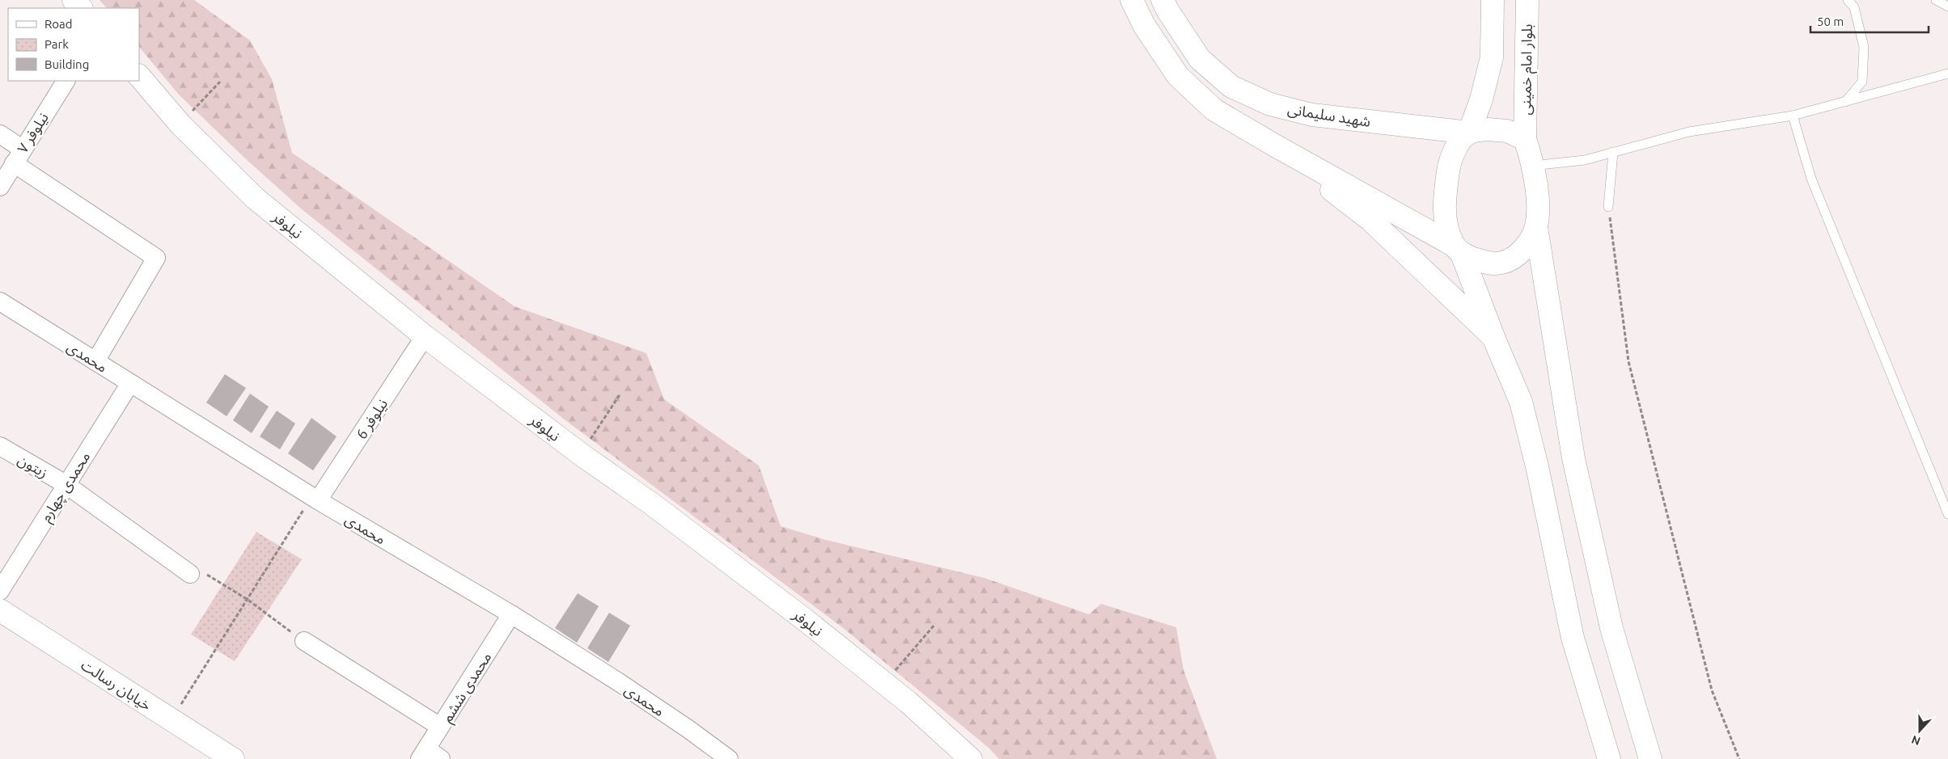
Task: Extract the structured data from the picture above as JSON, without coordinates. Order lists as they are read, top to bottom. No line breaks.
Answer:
{"streets":{"main road":["بلوار امام خمینی","شهید سلیمانی","نیلوفر","خیابان رسالت"],"street":["نیلوفر ۷","محمدی","نیلوفر 6","زیتون","محمدی چهارم","محمدی ششم"]},"crossings":[["بلوار امام خمینی","شهید سلیمانی"],["نیلوفر","نیلوفر 6"],["محمدی","نیلوفر 6"],["محمدی","محمدی چهارم"],["محمدی","محمدی ششم"],["زیتون","محمدی چهارم"]],"legend":["Road","Park","Building"],"scale_bar":"50 m","north":"bottom"}
